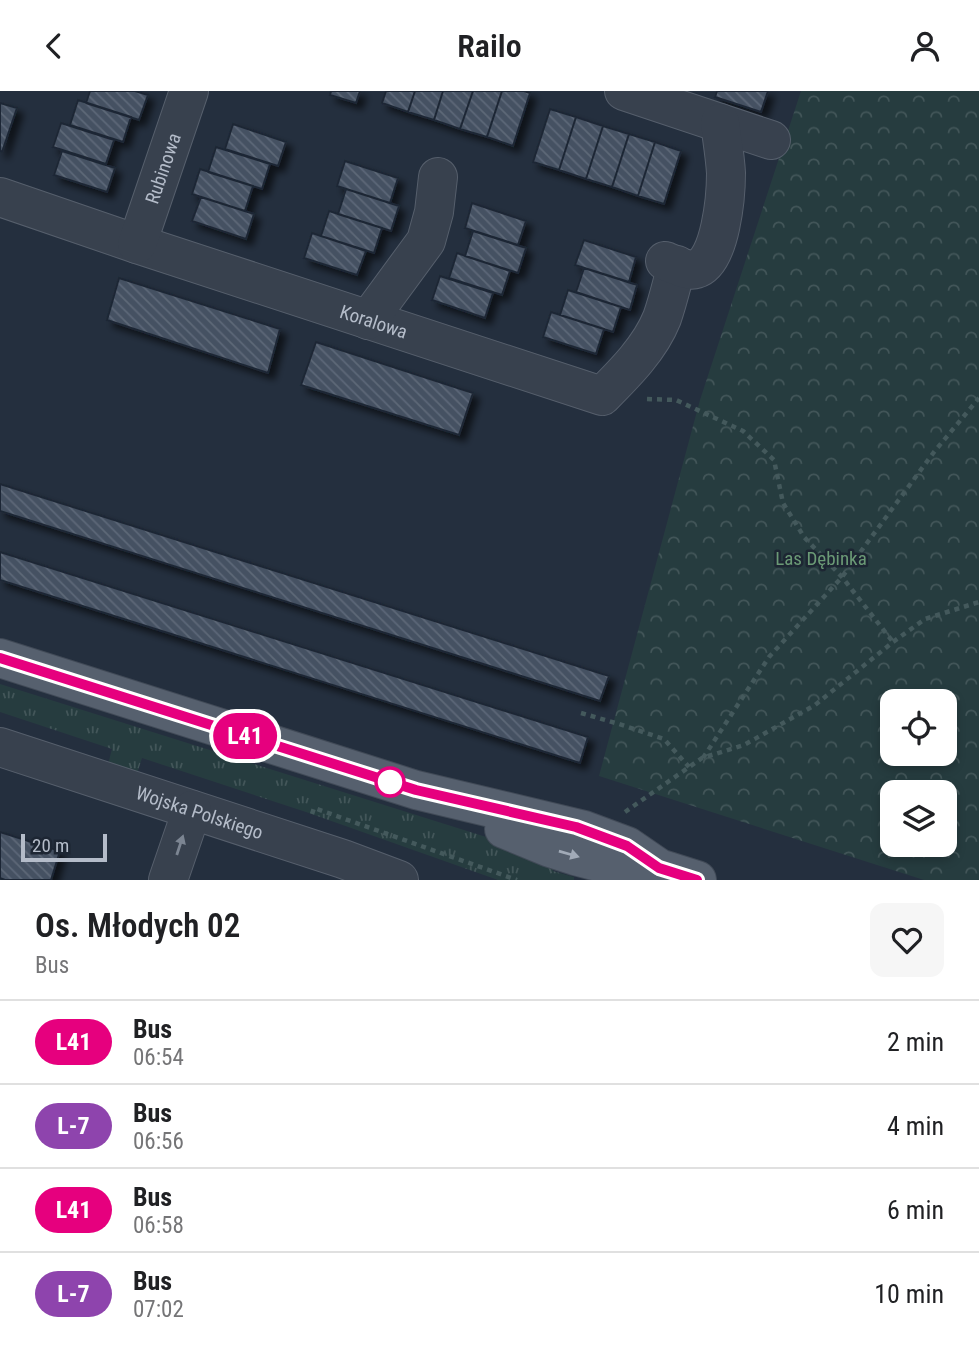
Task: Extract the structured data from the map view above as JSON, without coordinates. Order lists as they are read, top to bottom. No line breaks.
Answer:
{"streets":{"street":["Rubinowa","Koralowa","Wojska Polskiego"]},"crossings":[["Rubinowa","Koralowa"]],"parks":["Las Dębinka"],"lines":["bus line L41"],"scale_bar":"20 m","page":{"header":"Railo","on_map":"L41","scale":"20 m","heading":["Os. Młodych 02","Bus"],"list":[{"mark":"L41","name":"Bus","note":"06:54","value":"2 min"},{"mark":"L-7","name":"Bus","note":"06:56","value":"4 min"},{"mark":"L41","name":"Bus","note":"06:58","value":"6 min"},{"mark":"L-7","name":"Bus","note":"07:02","value":"10 min"}]}}
